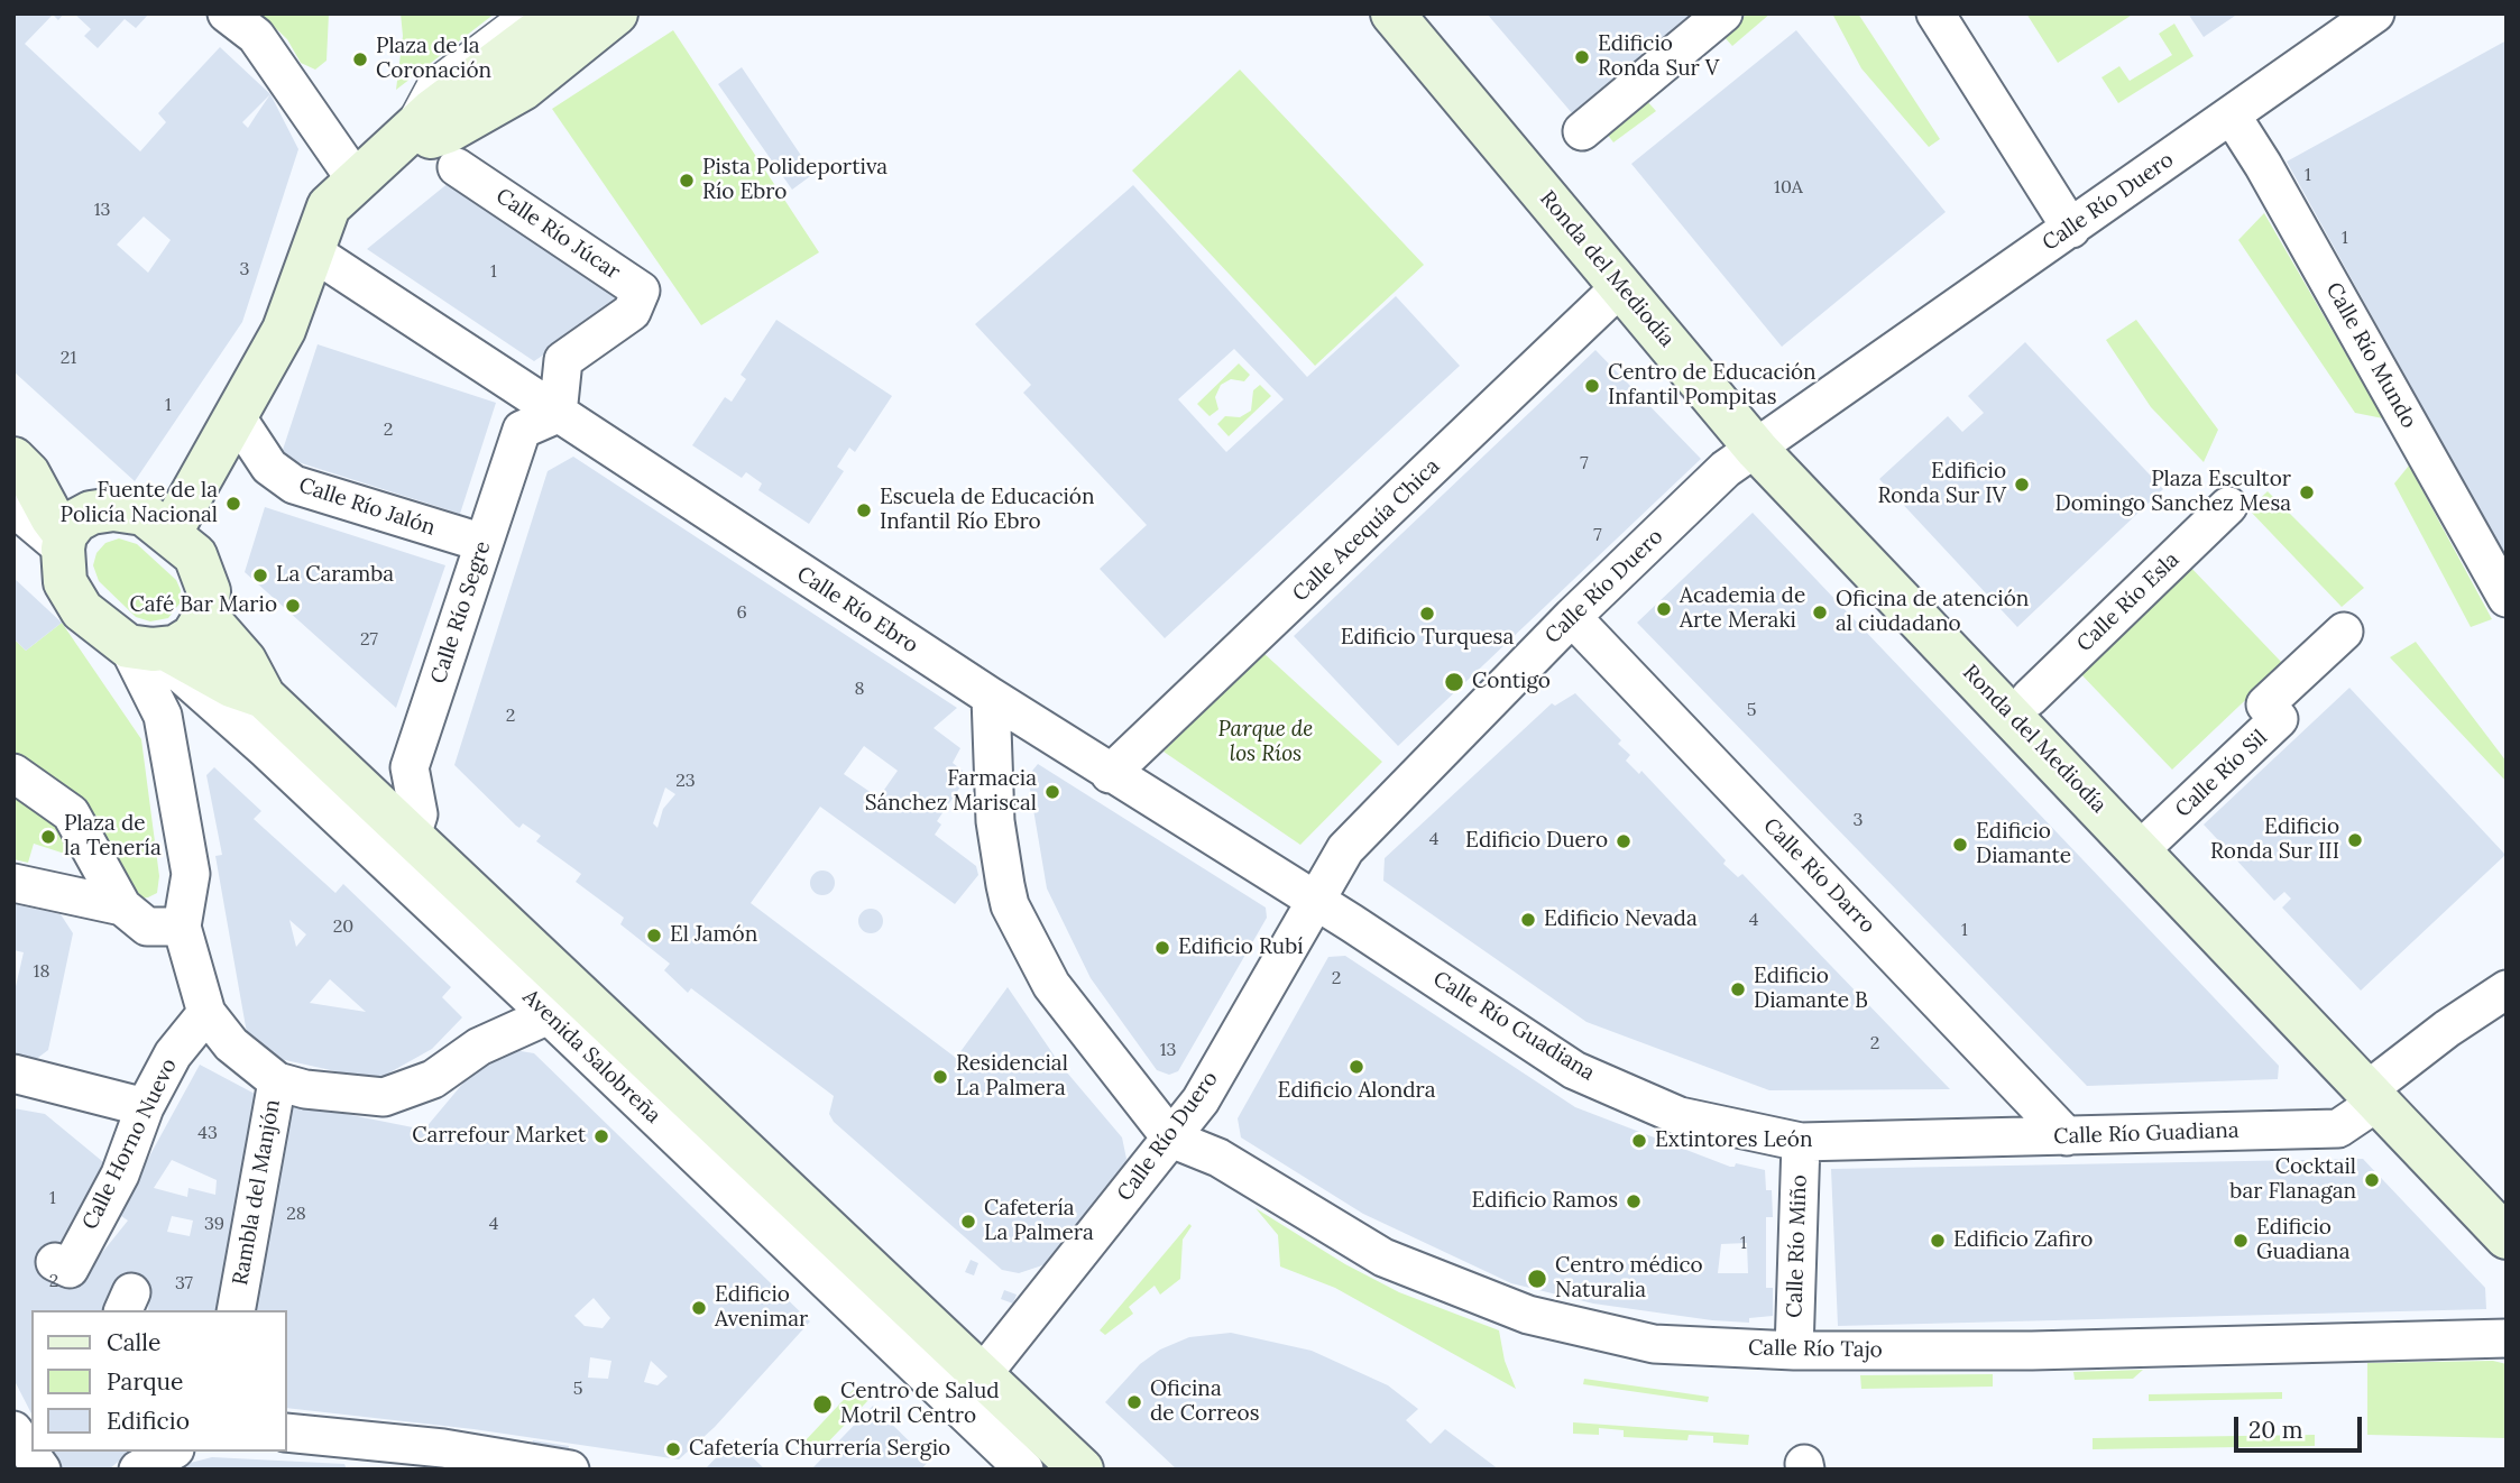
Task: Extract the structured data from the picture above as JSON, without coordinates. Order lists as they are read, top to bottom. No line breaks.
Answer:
{"streets":{"street":["Calle Río Duero","Calle Río Júcar","Ronda del Mediodía","Calle Río Mundo","Calle Río Jalón","Calle Acequía Chica","Calle Río Esla","Calle Río Ebro","Calle Río Segre","Calle Río Sil","Calle Río Darro","Calle Río Guadiana","Avenida Salobreña","Calle Horno Nuevo","Rambla del Manjón","Calle Río Miño","Calle Río Tajo"]},"crossings":[["Calle Río Duero","Ronda del Mediodía"],["Calle Río Duero","Calle Río Mundo"],["Calle Río Duero","Calle Río Darro"],["Calle Río Duero","Calle Río Guadiana"],["Calle Río Duero","Avenida Salobreña"],["Calle Río Duero","Calle Río Tajo"],["Calle Río Júcar","Calle Río Ebro"],["Calle Río Júcar","Calle Río Segre"],["Ronda del Mediodía","Calle Acequía Chica"],["Ronda del Mediodía","Calle Río Sil"],["Ronda del Mediodía","Calle Río Guadiana"],["Calle Río Jalón","Calle Río Segre"],["Calle Acequía Chica","Calle Río Guadiana"],["Calle Río Ebro","Calle Río Segre"],["Calle Río Ebro","Calle Río Guadiana"],["Calle Río Segre","Avenida Salobreña"],["Calle Río Darro","Calle Río Guadiana"],["Calle Río Guadiana","Calle Río Miño"],["Avenida Salobreña","Rambla del Manjón"],["Calle Horno Nuevo","Rambla del Manjón"],["Calle Río Miño","Calle Río Tajo"]],"parks":["Parque de los Ríos"],"places":["Edificio Ronda Sur V","Plaza de la Coronación","Pista Polideportiva Río Ebro","Centro de Educación Infantil Pompitas","Edificio Ronda Sur IV","Plaza Escultor Domingo Sanchez Mesa","Fuente de la Policía Nacional","Escuela de Educación Infantil Río Ebro","La Caramba","Café Bar Mario","Academia de Arte Meraki","Oficina de atención al ciudadano","Edificio Turquesa","Contigo","Farmacia Sánchez Mariscal","Plaza de la Tenería","Edificio Ronda Sur III","Edificio Duero","Edificio Diamante","Edificio Nevada","El Jamón","Edificio Rubí","Edificio Diamante B","Edificio Alondra","Residencial La Palmera","Carrefour Market","Extintores León","Cocktail bar Flanagan","Edificio Ramos","Cafetería La Palmera","Edificio Zafiro","Edificio Guadiana","Centro médico Naturalia","Edificio Avenimar","Oficina de Correos","Centro de Salud Motril Centro","Cafetería Churrería Sergio"],"house_numbers":["1","10A","13","1","3","1","21","1","2","7","7","6","27","8","5","2","23","3","4","4","20","1","18","2","2","13","43","1","28","39","4","1","2","37","5"],"legend":["Calle","Parque","Edificio"],"scale_bar":"20 m"}
